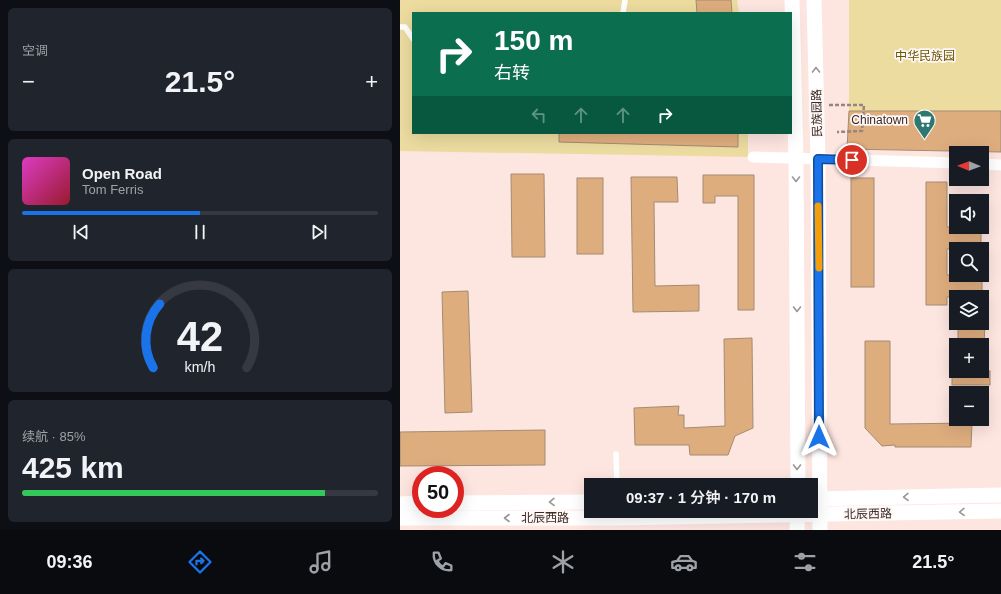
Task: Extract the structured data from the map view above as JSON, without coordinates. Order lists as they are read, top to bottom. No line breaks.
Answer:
{"streets":{"main road":["民族园路","北辰西路"]},"crossings":[["民族园路","北辰西路"]],"one_way":["北辰西路"],"parks":["中华民族园"],"places":{"supermarket":["Chinatown"]},"north":"left","page":{"tile":["空调",["续航 · 85%","425 km"]],"turn":["150 m","右转"],"heat":["−","21.5°","+"],"map_buttons":["+","−"],"song":["Open Road","Tom Ferris"],"limit":"50","trip":"09:37 · 1 分钟 · 170 m","tabs":["09:36","21.5°"],"gauge":["42","km/h"]}}
